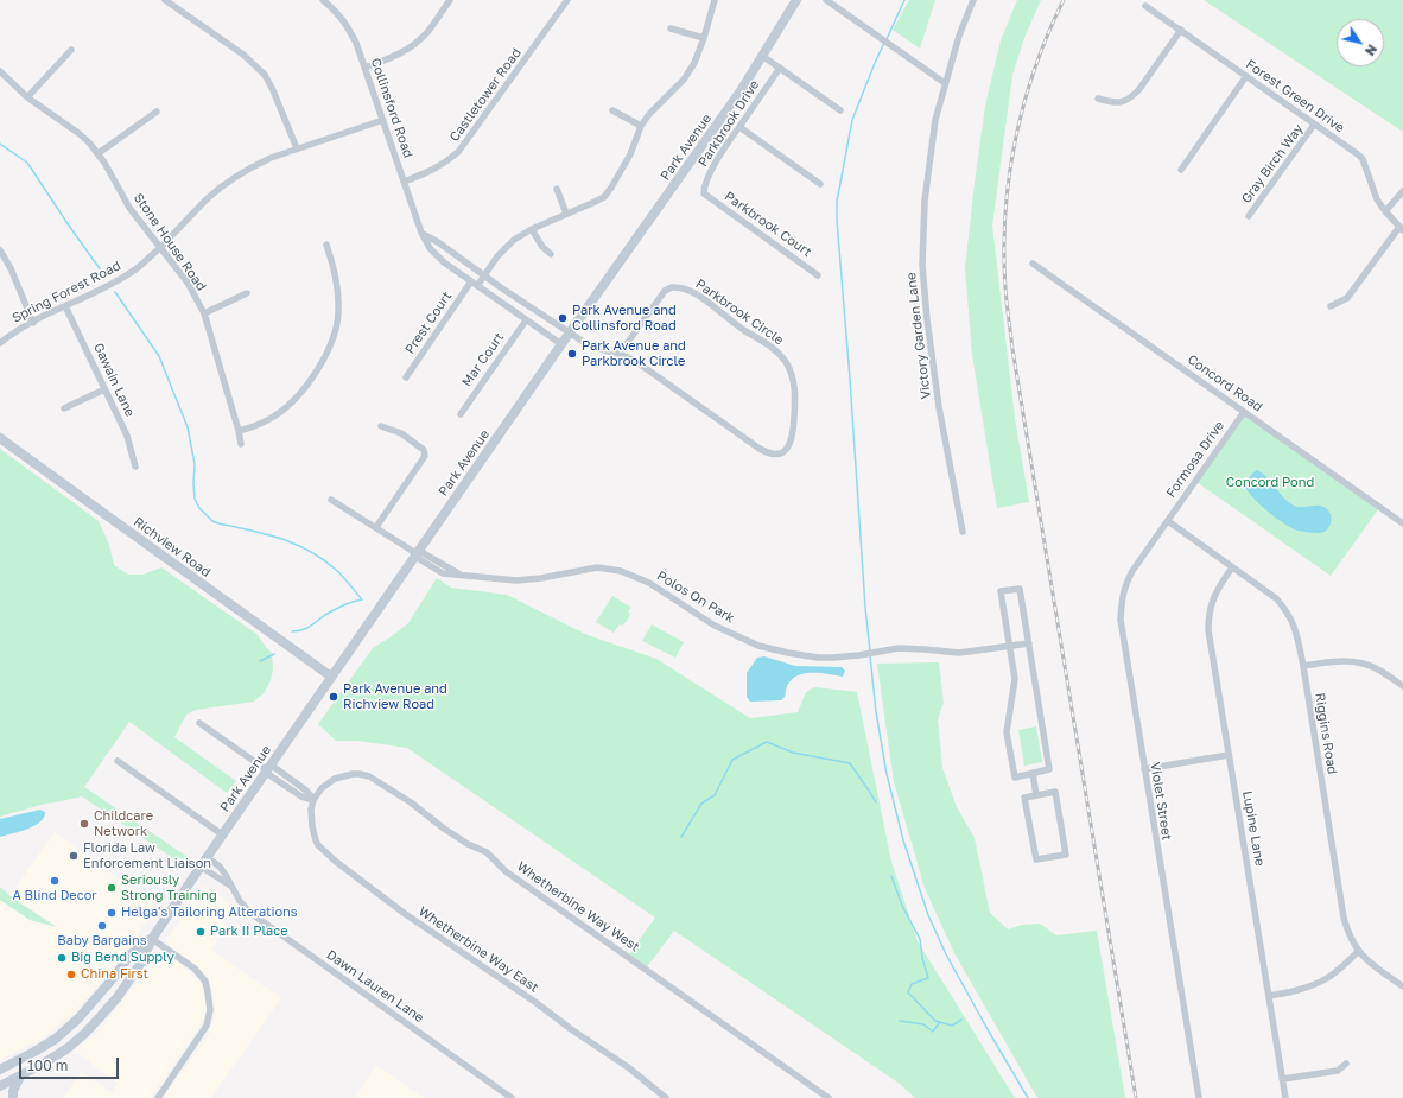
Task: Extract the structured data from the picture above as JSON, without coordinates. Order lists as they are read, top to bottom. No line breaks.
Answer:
{"streets":{"main road":["Park Avenue","Richview Road"],"street":["Castletower Road","Forest Green Drive","Collinsford Road","Parkbrook Drive","Gray Birch Way","Parkbrook Court","Stone House Road","Spring Forest Road","Parkbrook Circle","Prest Court","Victory Garden Lane","Mar Court","Gawain Lane","Concord Road","Formosa Drive","Polos On Park","Riggins Road","Violet Street","Lupine Lane","Whetherbine Way West","Whetherbine Way East","Dawn Lauren Lane"]},"crossings":[["Castletower Road","Collinsford Road"],["Forest Green Drive","Gray Birch Way"],["Collinsford Road","Park Avenue"],["Collinsford Road","Spring Forest Road"],["Collinsford Road","Prest Court"],["Collinsford Road","Mar Court"],["Parkbrook Drive","Parkbrook Court"],["Park Avenue","Parkbrook Circle"],["Park Avenue","Richview Road"],["Park Avenue","Polos On Park"],["Park Avenue","Dawn Lauren Lane"],["Stone House Road","Spring Forest Road"],["Spring Forest Road","Gawain Lane"],["Concord Road","Formosa Drive"],["Formosa Drive","Riggins Road"],["Formosa Drive","Violet Street"],["Riggins Road","Violet Street"],["Riggins Road","Lupine Lane"],["Whetherbine Way West","Whetherbine Way East"]],"parks":["Concord Pond"],"places":["Park Avenue and Collinsford Road","Park Avenue and Parkbrook Circle","Park Avenue and Richview Road","Childcare Network","Florida Law Enforcement Liaison","A Blind Decor","Seriously Strong Training","Helga's Tailoring Alterations","Baby Bargains","Park II Place","Big Bend Supply","China First"],"scale_bar":"100 m","north":"bottom right"}
